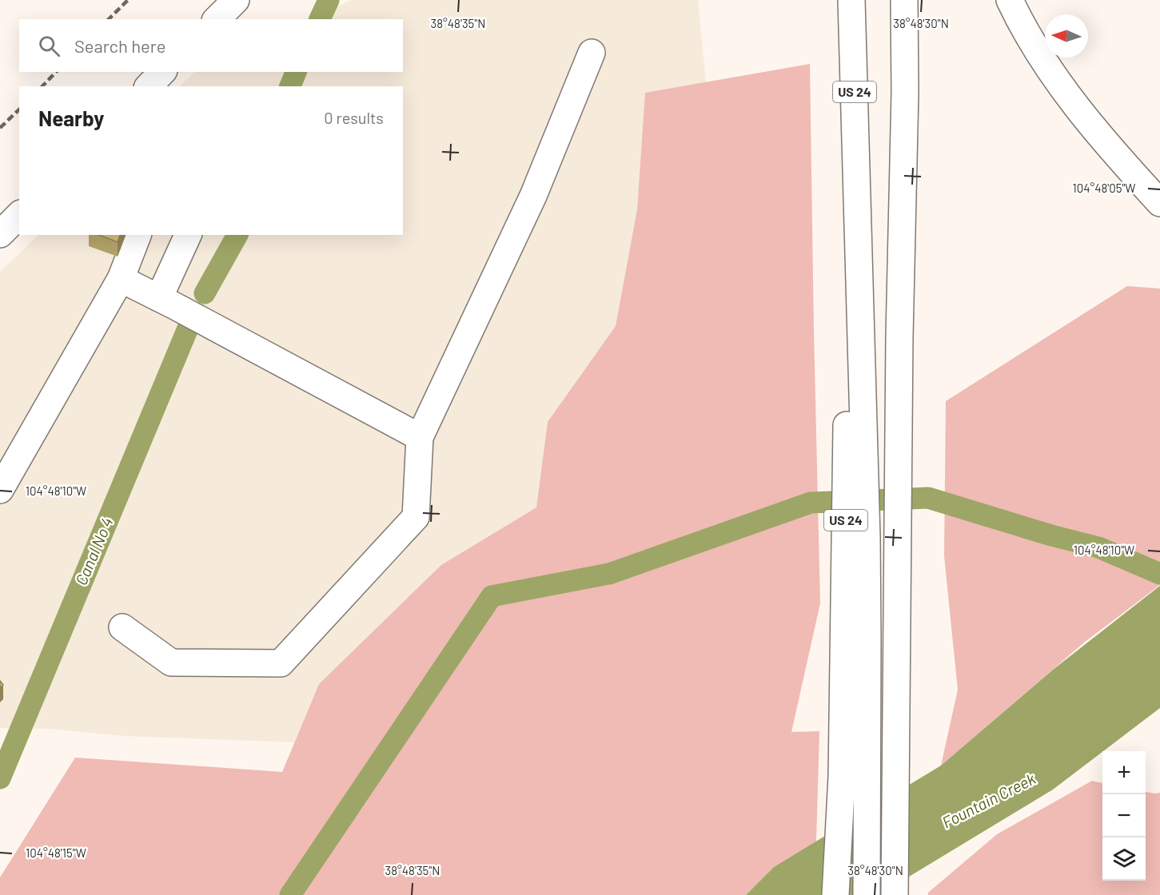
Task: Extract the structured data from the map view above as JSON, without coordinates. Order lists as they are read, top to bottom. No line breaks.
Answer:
{"streets":{"main road":["US 24"]},"water":["Canal No 4","Fountain Creek"],"north":"left","page":{"search":"Search here","heading":["Nearby","0 results"],"map_buttons":["+","−"]},"coordinates":["38°48'35\"N","38°48'30\"N","104°48'05\"W","104°48'10\"W","104°48'15\"W"]}
